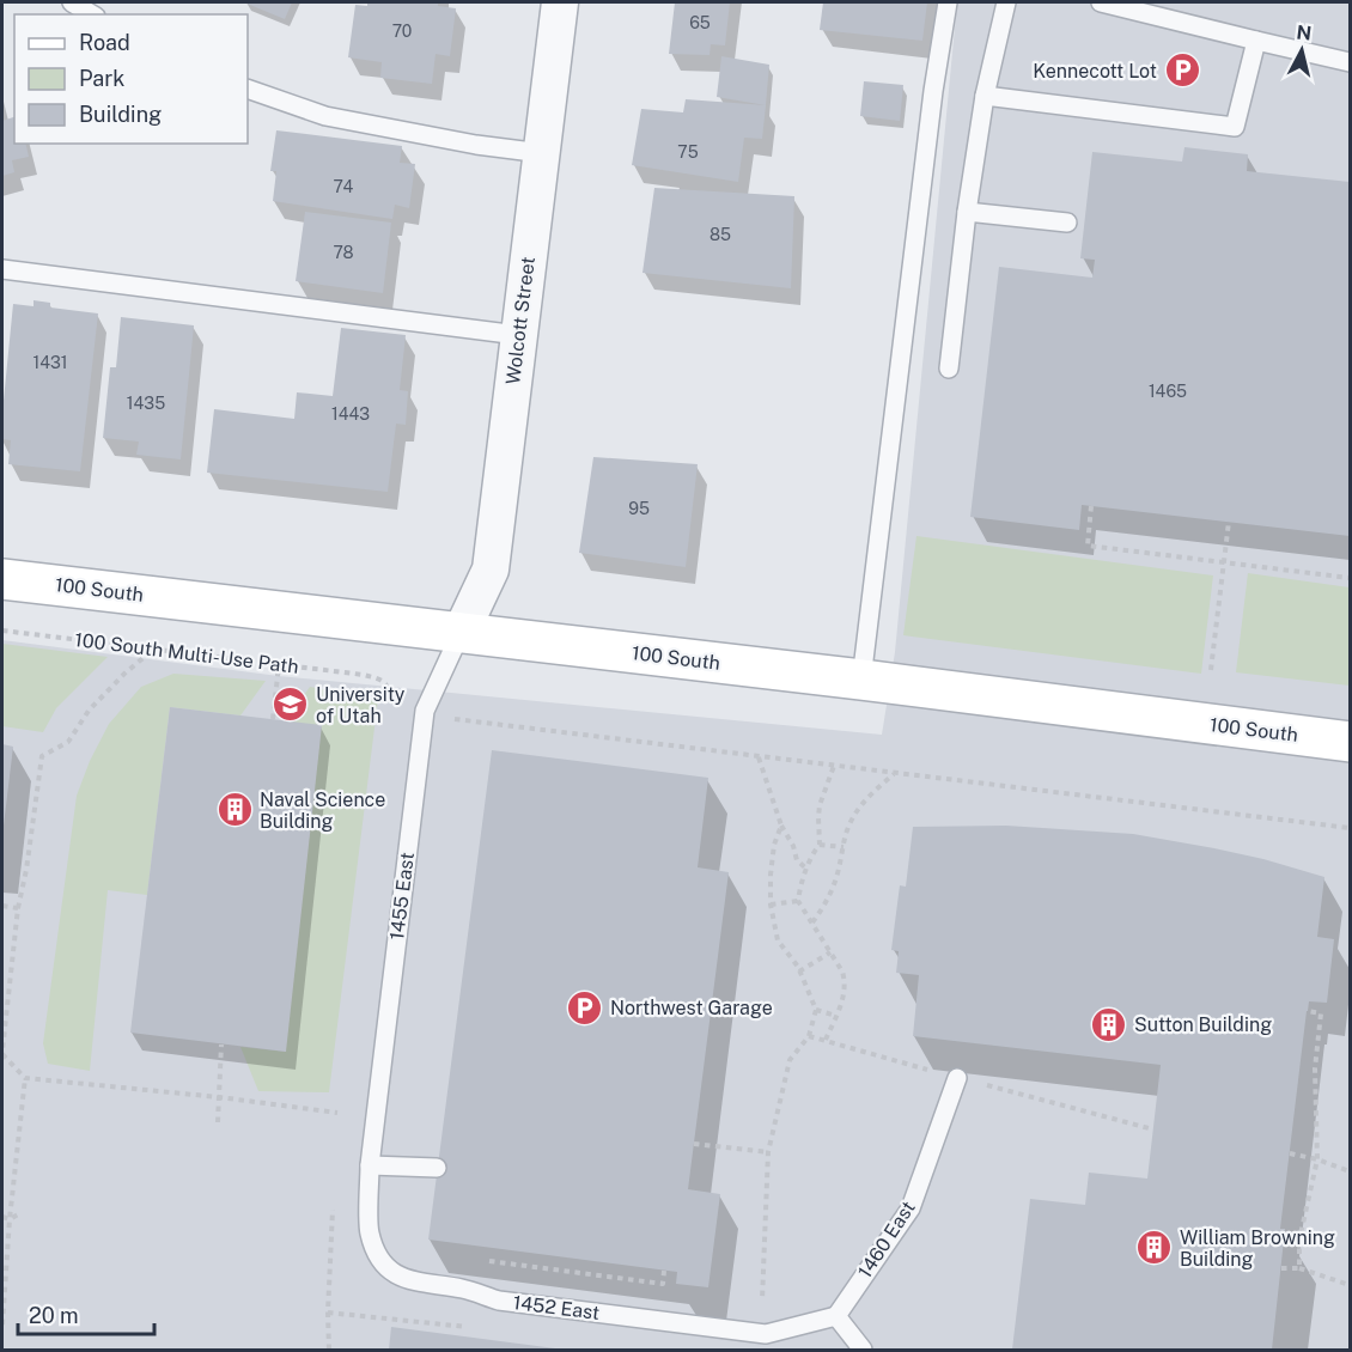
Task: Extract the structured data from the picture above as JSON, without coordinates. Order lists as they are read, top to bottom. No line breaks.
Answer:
{"streets":{"main road":["100 South"],"street":["Wolcott Street"],"lane":["1455 East","1460 East","1452 East"],"path":["100 South Multi-Use Path"]},"crossings":[["Wolcott Street","100 South"],["Wolcott Street","1455 East"],["100 South","1455 East"],["1455 East","1452 East"],["1460 East","1452 East"]],"places":{"parking":["Kennecott Lot","Northwest Garage"],"school or university":["University of Utah"],"building":["Naval Science Building","Sutton Building","William Browning Building"]},"house_numbers":["65","70","75","74","85","78","1431","1465","1435","1443","95"],"legend":["Road","Park","Building"],"scale_bar":"20 m","north":"top"}
